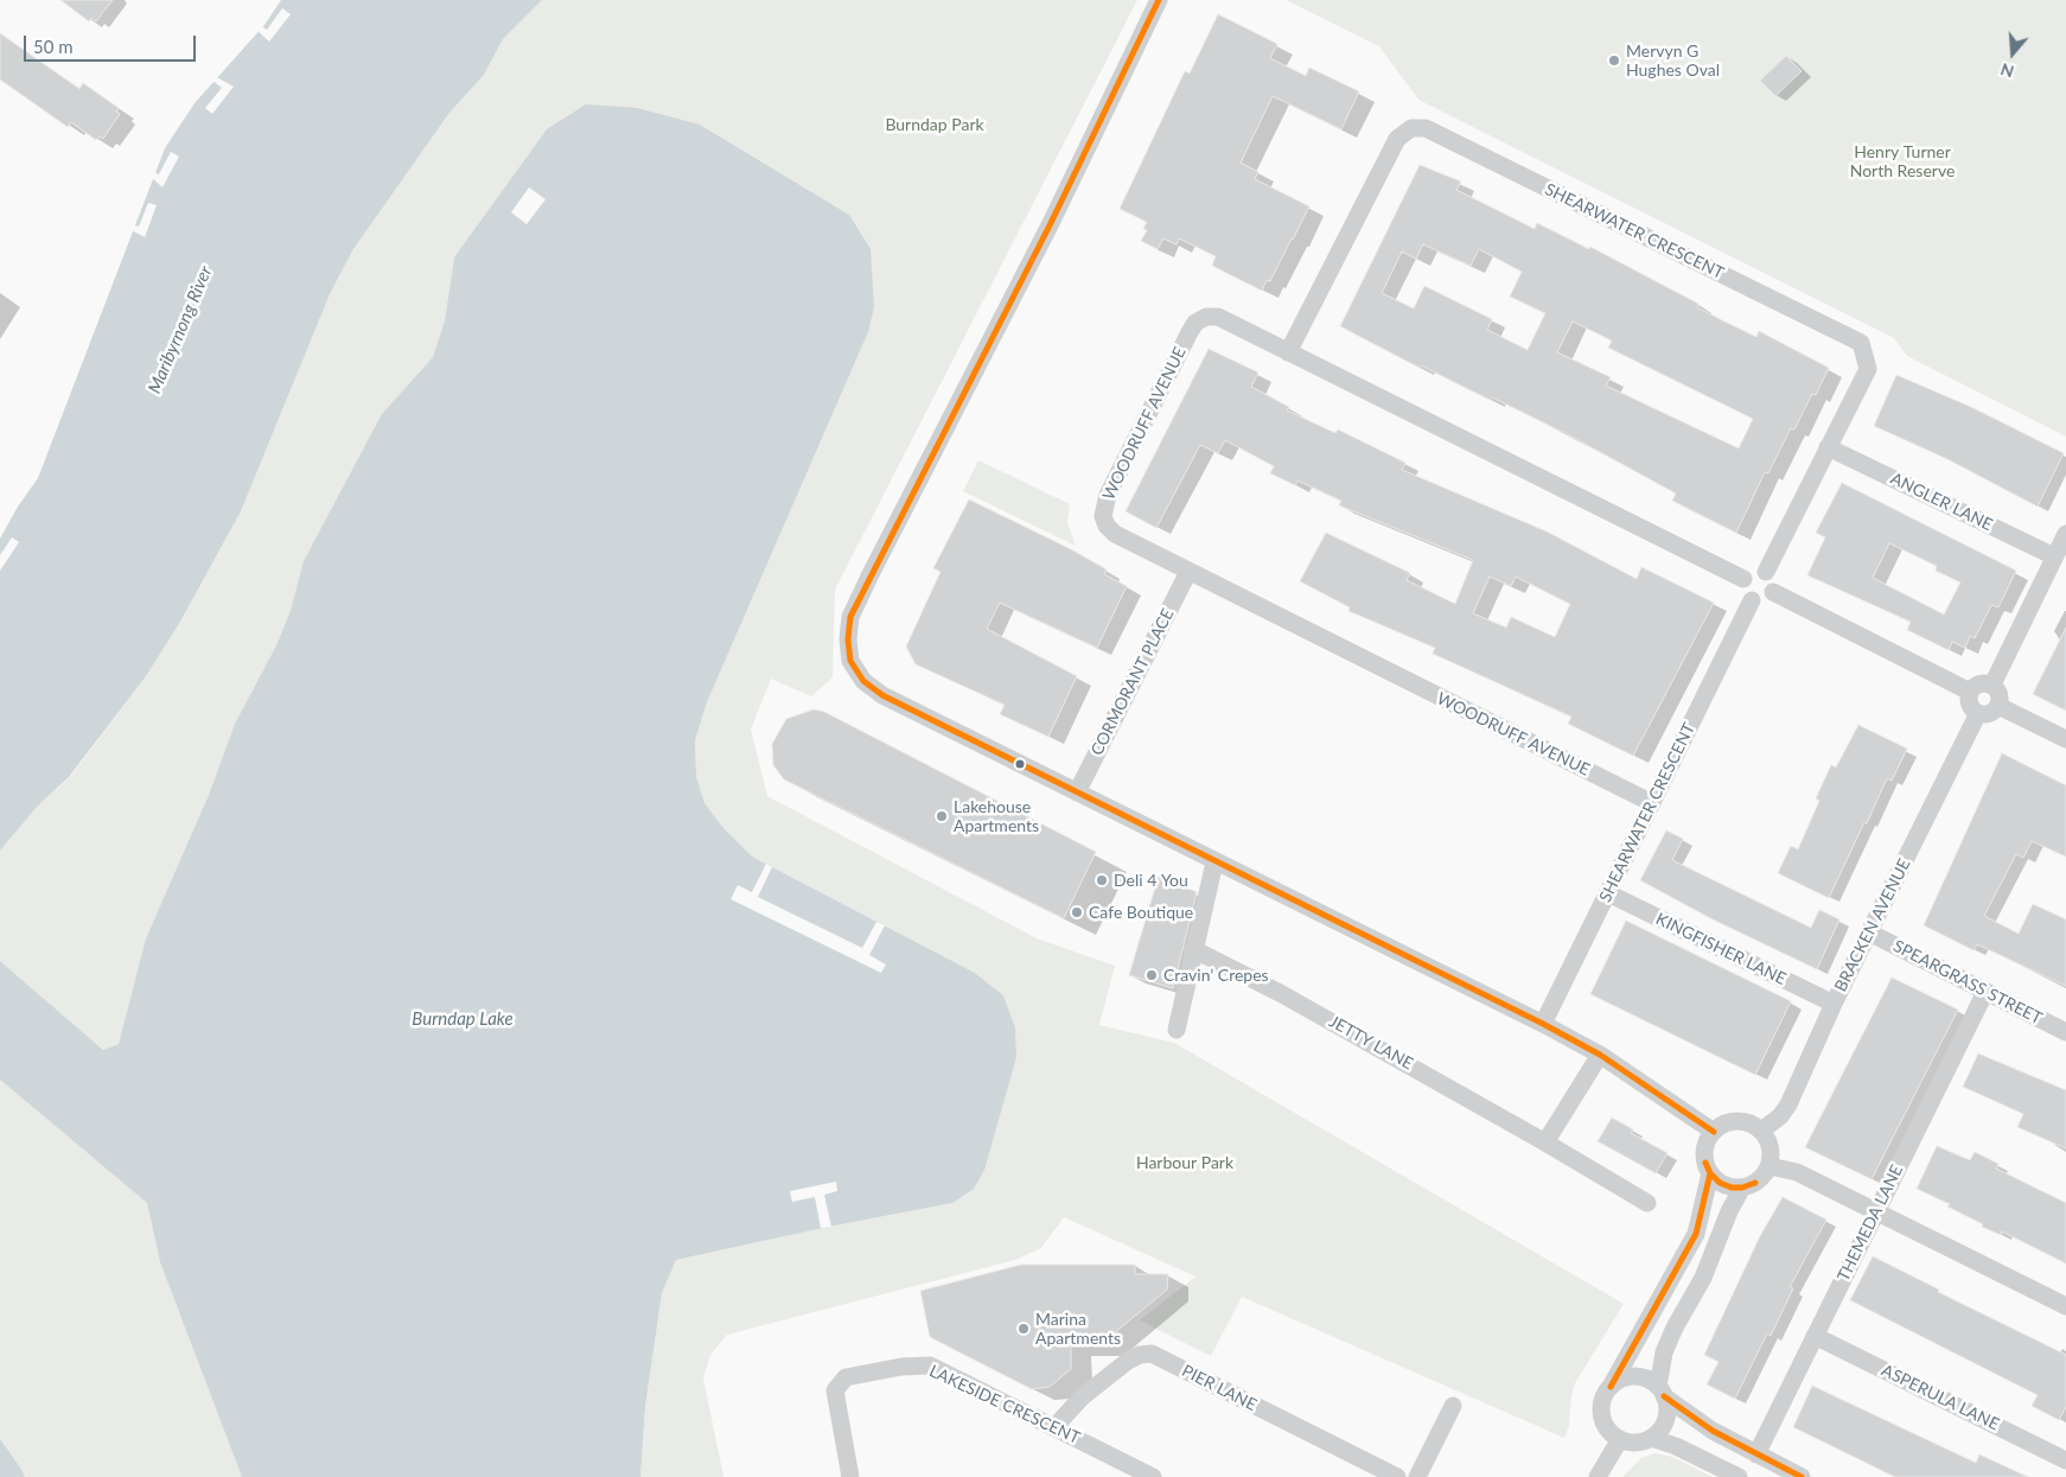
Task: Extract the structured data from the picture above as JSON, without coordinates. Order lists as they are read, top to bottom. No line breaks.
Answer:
{"streets":{"street":["SHEARWATER CRESCENT","WOODRUFF AVENUE","ANGLER LANE","CORMORANT PLACE","BRACKEN AVENUE","KINGFISHER LANE","SPEARGRASS STREET","JETTY LANE","THEMEDA LANE","PIER LANE","ASPERULA LANE","LAKESIDE CRESCENT"]},"crossings":[["SHEARWATER CRESCENT","WOODRUFF AVENUE"],["SHEARWATER CRESCENT","ANGLER LANE"],["SHEARWATER CRESCENT","KINGFISHER LANE"],["WOODRUFF AVENUE","CORMORANT PLACE"],["BRACKEN AVENUE","KINGFISHER LANE"],["BRACKEN AVENUE","SPEARGRASS STREET"],["SPEARGRASS STREET","THEMEDA LANE"],["THEMEDA LANE","ASPERULA LANE"],["PIER LANE","LAKESIDE CRESCENT"]],"water":["Maribyrnong River","Burndap Lake"],"parks":["Burndap Park","Henry Turner North Reserve","Harbour Park"],"places":["Mervyn G Hughes Oval","Lakehouse Apartments","Deli 4 You","Cafe Boutique","Cravin’ Crepes","Marina Apartments"],"scale_bar":"50 m","north":"bottom"}
